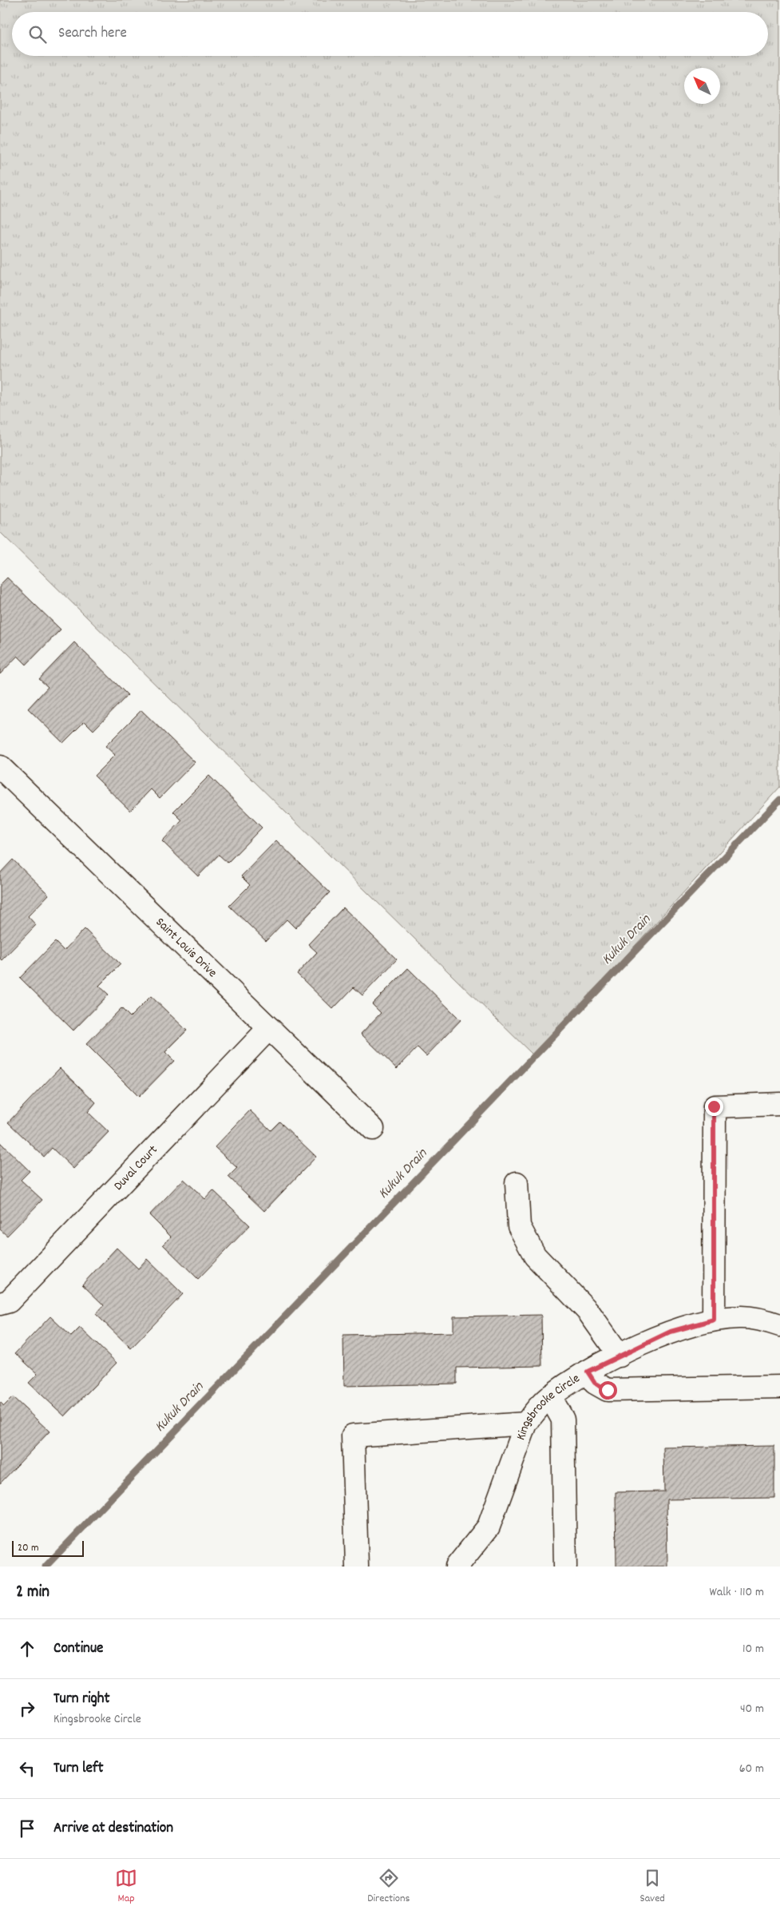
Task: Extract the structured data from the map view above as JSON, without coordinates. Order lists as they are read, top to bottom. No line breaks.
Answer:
{"streets":{"street":["Saint Louis Drive","Duval Court","Kingsbrooke Circle"]},"crossings":[["Saint Louis Drive","Duval Court"]],"water":["Kukuk Drain"],"scale_bar":"20 m","north":"top left","page":{"search":"Search here","scale":"20 m","heading":["2 min","Walk · 110 m"],"list":[["Continue","10 m"],["Turn right","Kingsbrooke Circle","40 m"],["Turn left","60 m"],"Arrive at destination"],"nav":["Map","Directions","Saved"]}}
